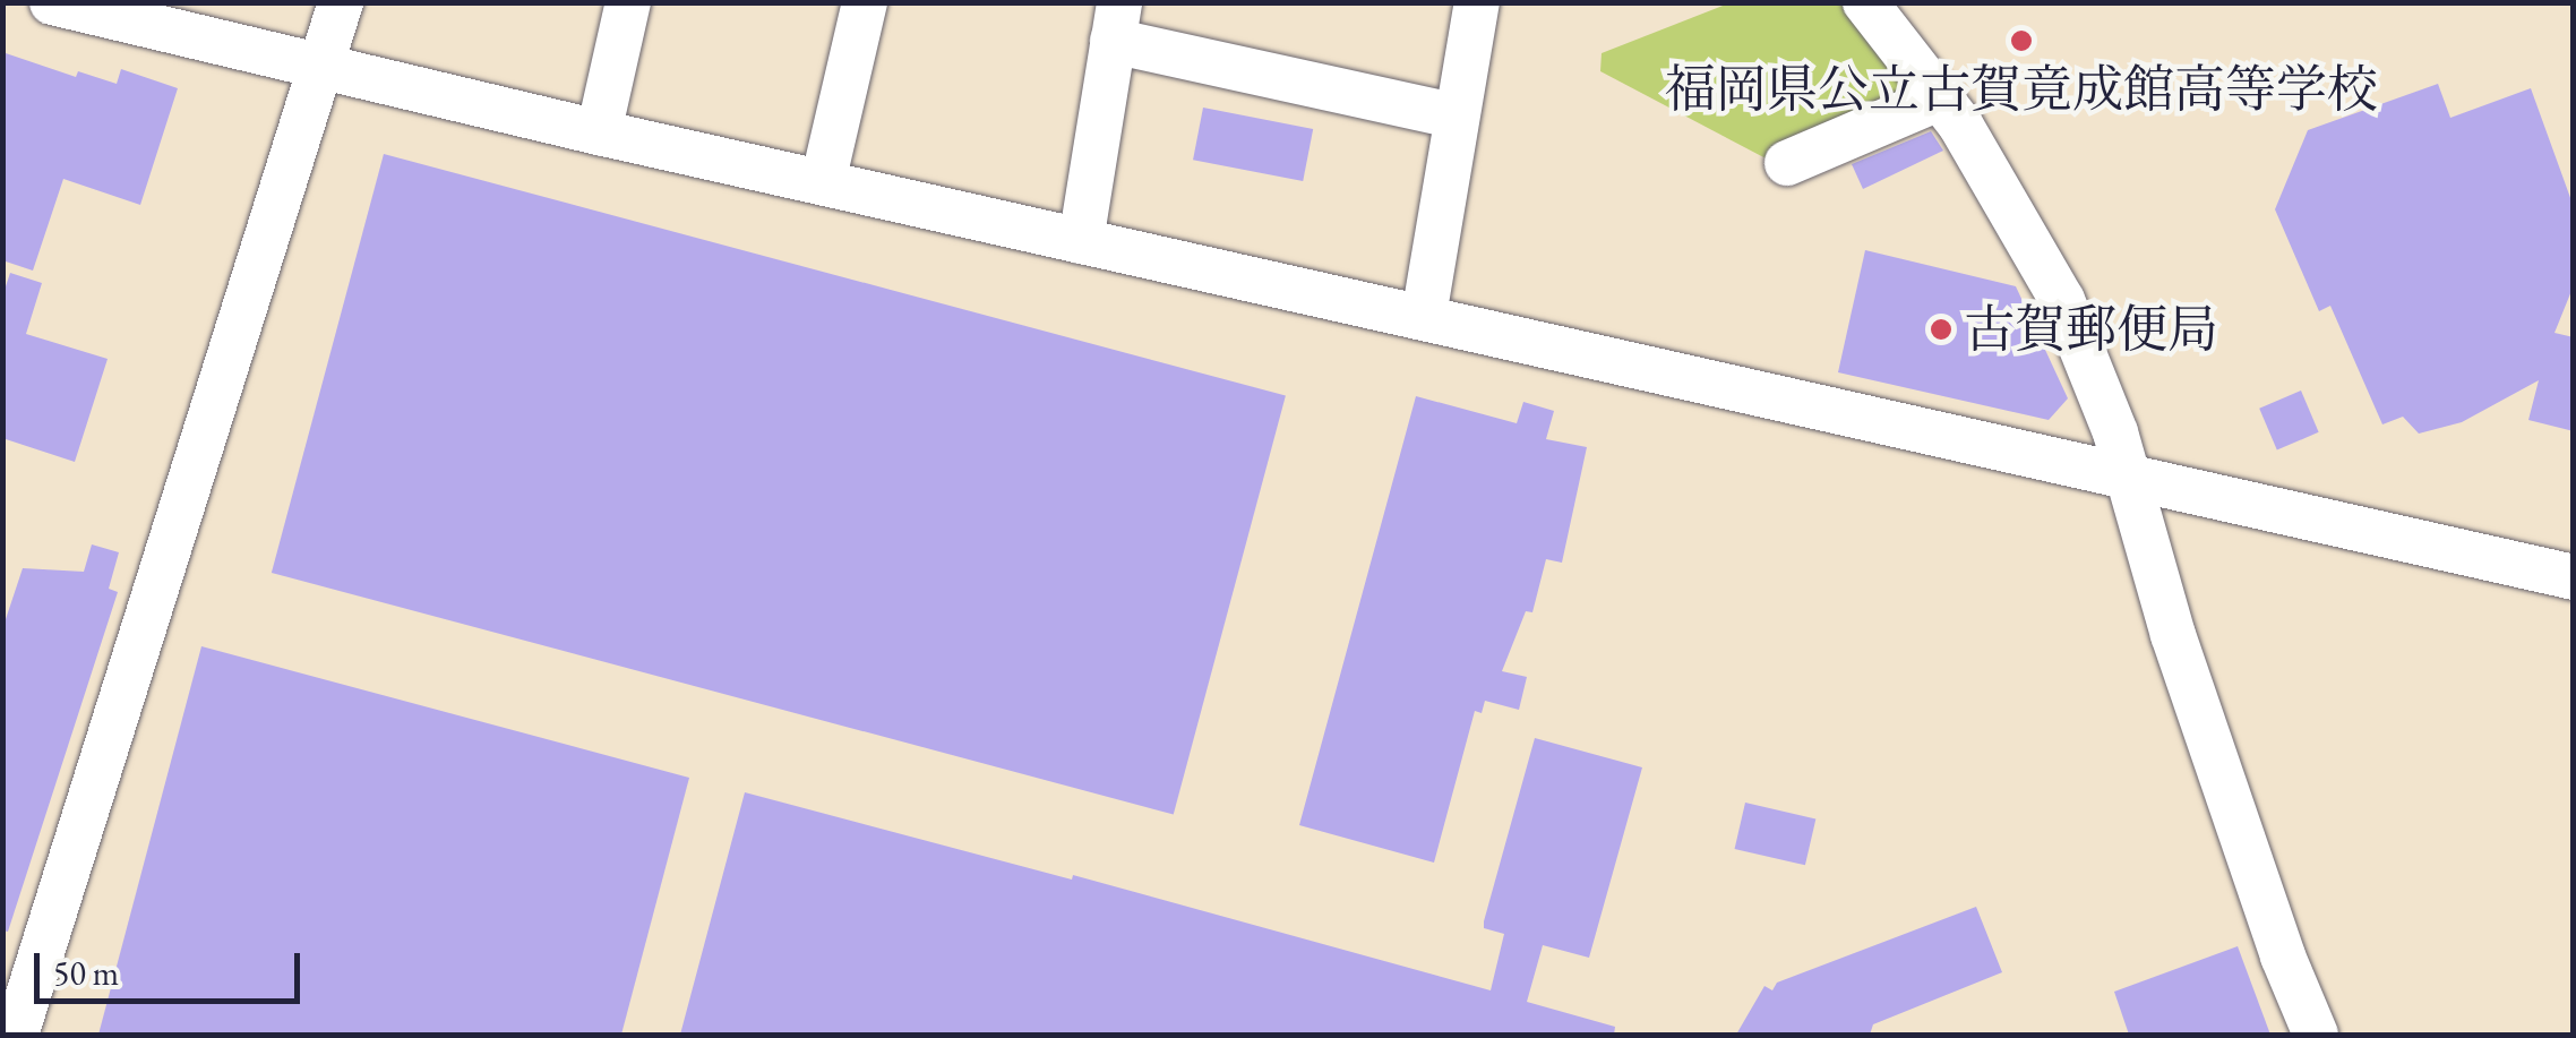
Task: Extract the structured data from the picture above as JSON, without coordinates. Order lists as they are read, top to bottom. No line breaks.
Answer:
{"places":["福岡県公立古賀竟成館高等学校","古賀郵便局"],"scale_bar":"50 m"}
